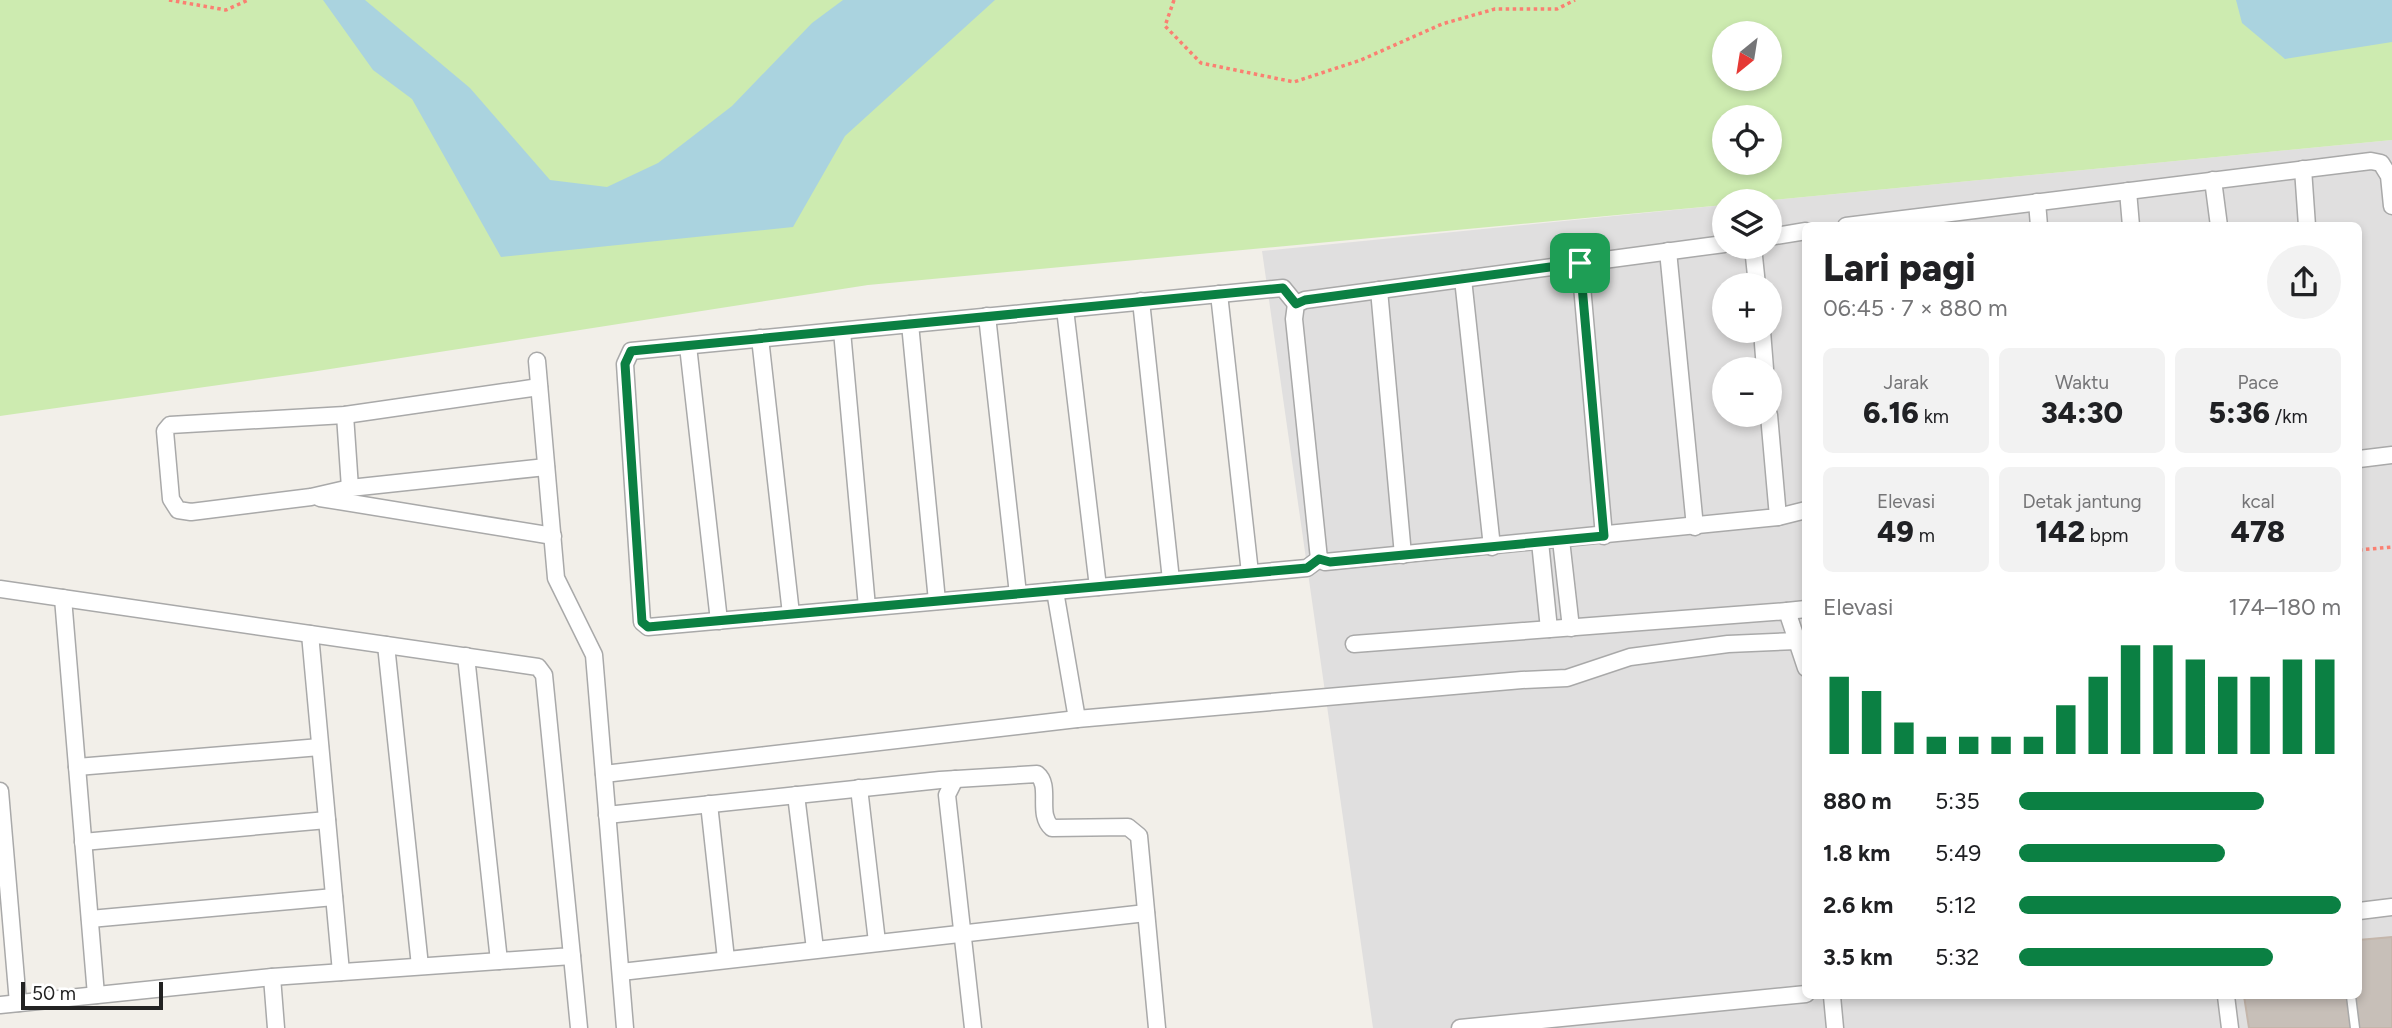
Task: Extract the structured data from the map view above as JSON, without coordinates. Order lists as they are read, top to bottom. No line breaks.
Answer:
{"scale_bar":"50 m","north":"bottom left","page":{"map_buttons":["+","−"],"heading":["Lari pagi","06:45 · 7 × 880 m"],"stats":[["Jarak","6.16 km"],["Waktu","34:30"],["Pace","5:36 /km"],["Elevasi","49 m"],["Detak jantung","142 bpm"],["kcal","478"]],"chart":["Elevasi","174–180 m"],"list":[{"name":"880 m","note":"5:35"},{"name":"1.8 km","note":"5:49"},{"name":"2.6 km","note":"5:12"},{"name":"3.5 km","note":"5:32"}],"scale":"50 m"}}
